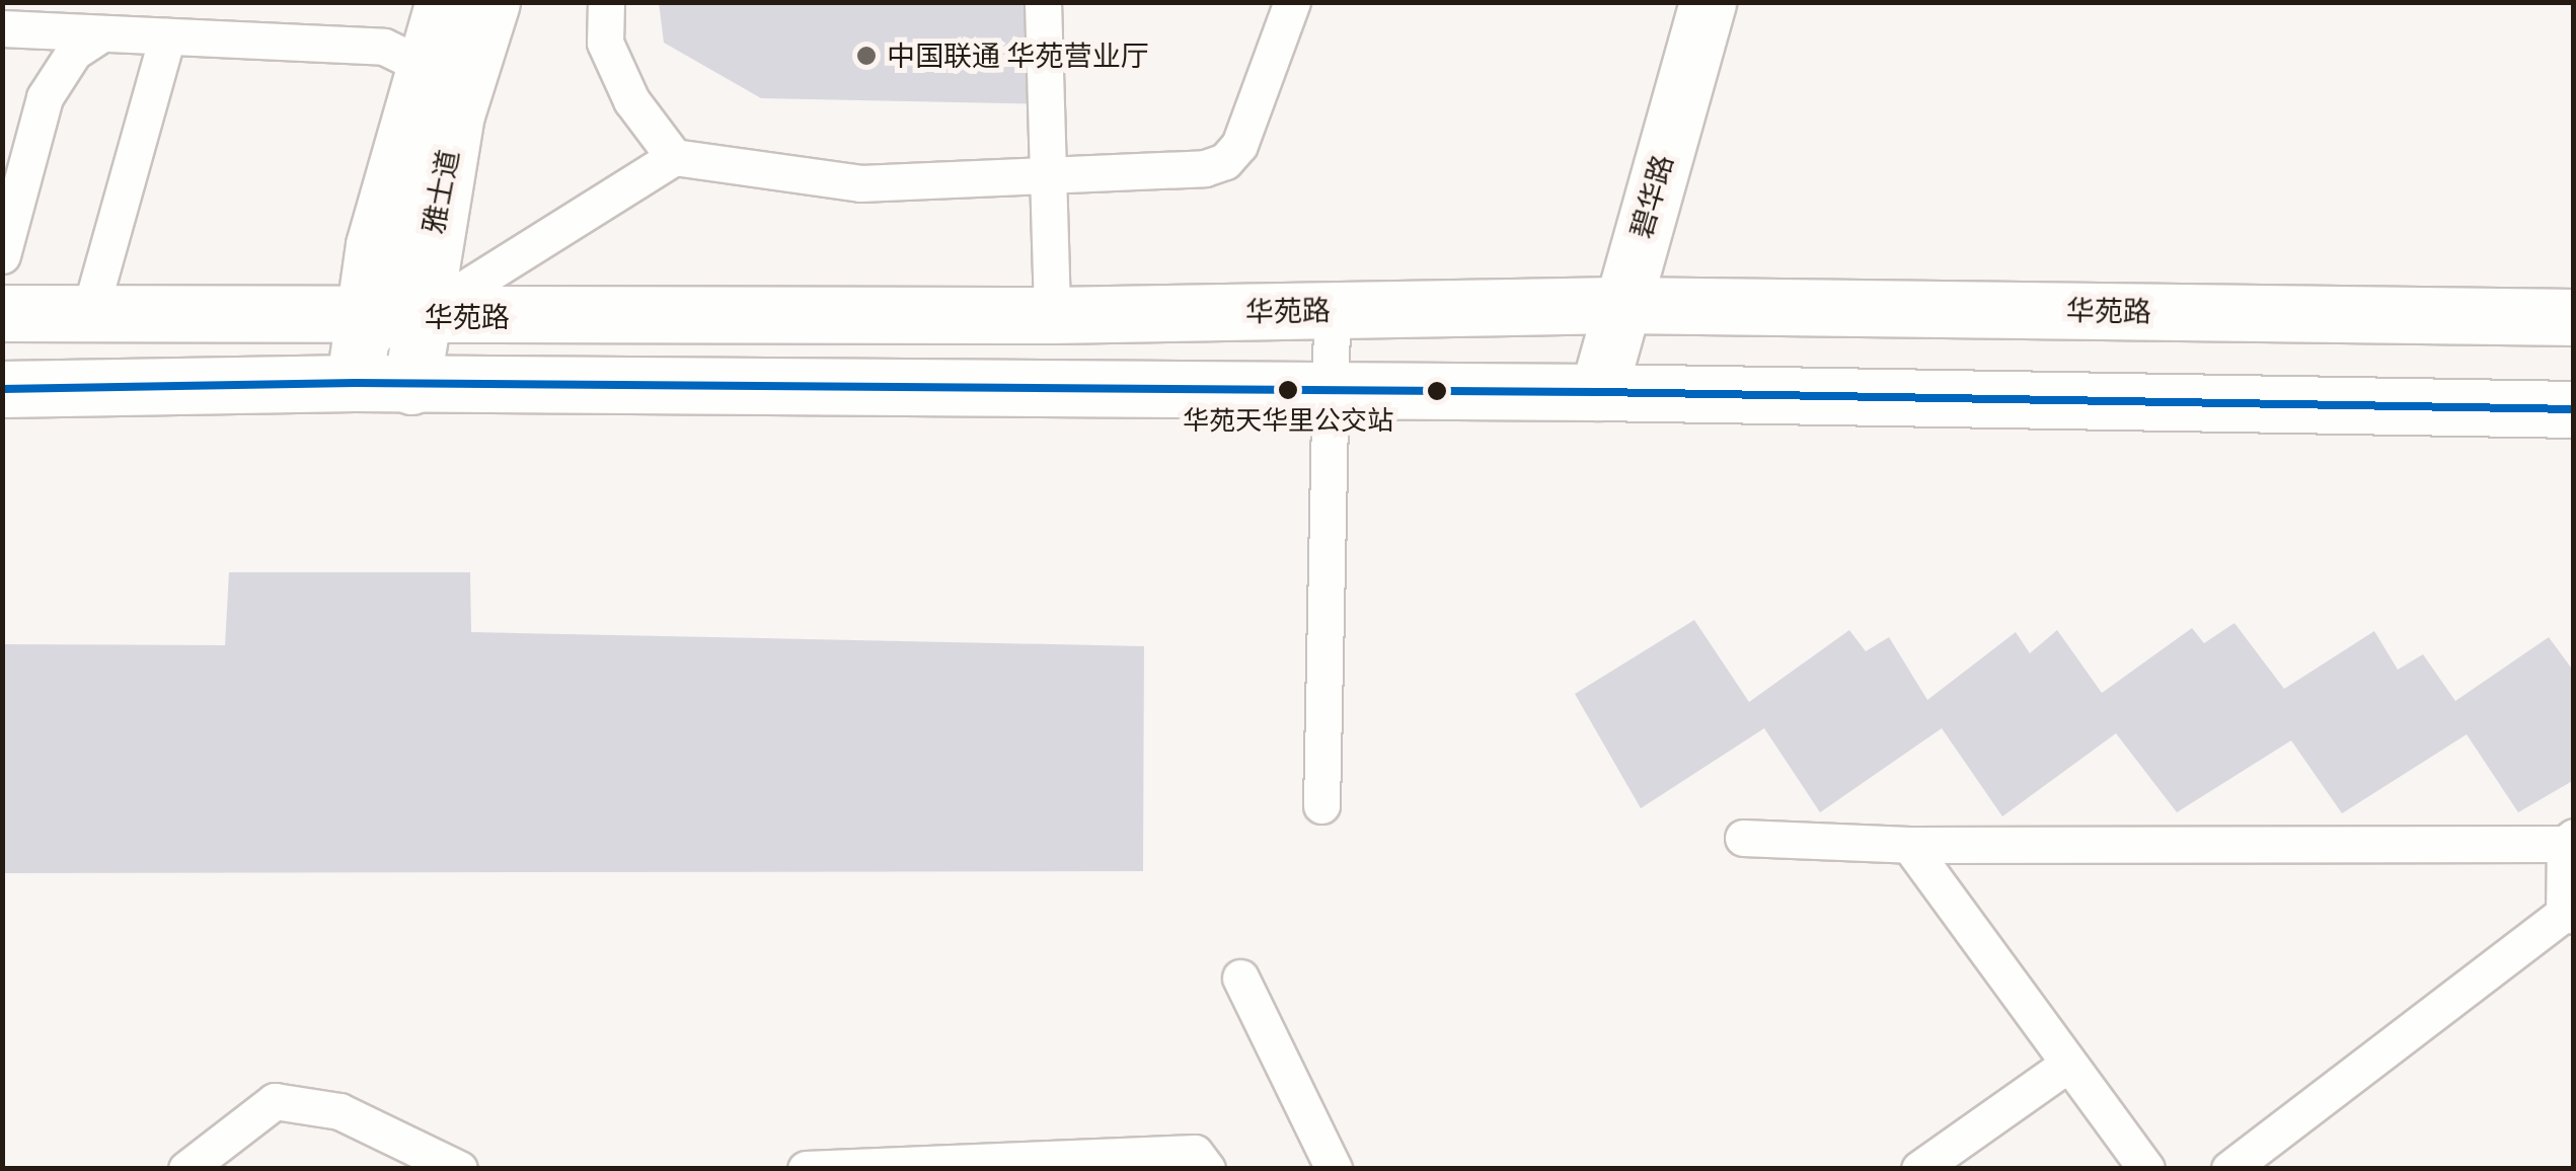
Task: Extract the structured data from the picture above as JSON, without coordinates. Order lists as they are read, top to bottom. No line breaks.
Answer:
{"streets":{"main road":["雅士道","碧华路","华苑路"]},"crossings":[["雅士道","华苑路"],["碧华路","华苑路"]],"places":["中国联通 华苑营业厅","华苑天华里公交站"]}
